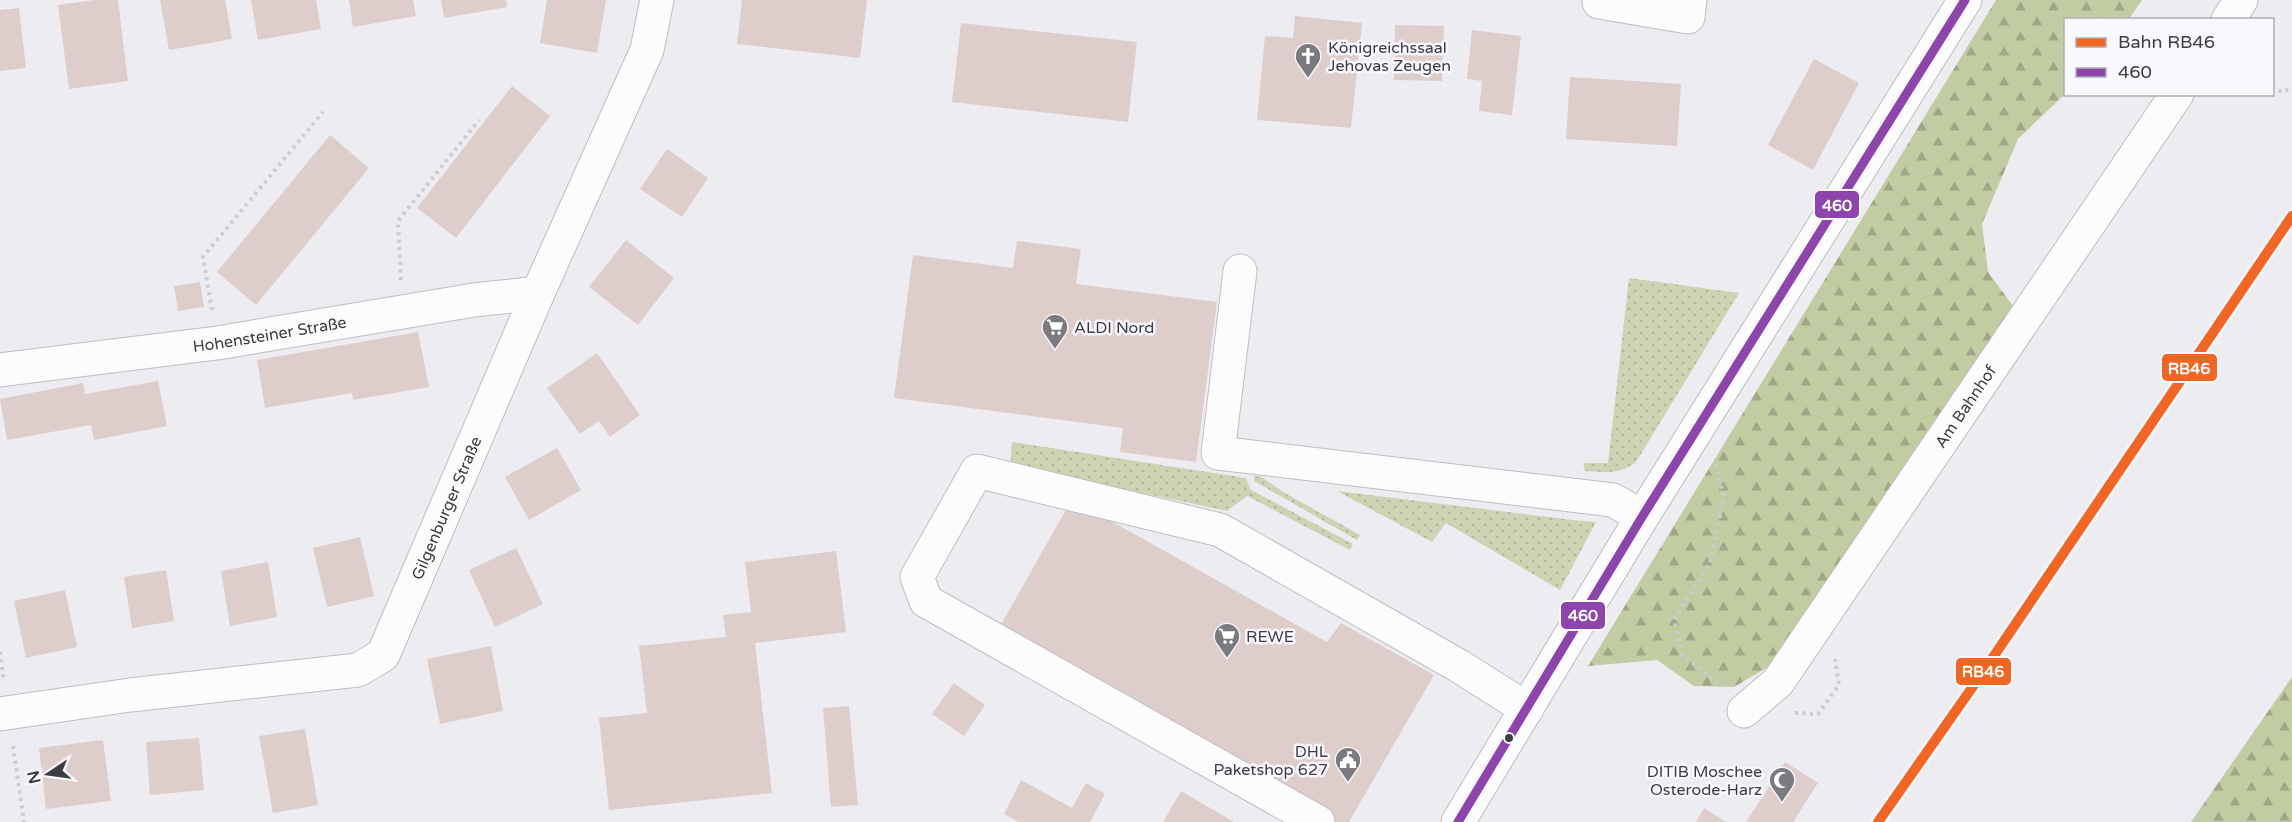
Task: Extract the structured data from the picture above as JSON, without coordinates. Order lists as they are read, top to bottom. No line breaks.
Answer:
{"streets":{"street":["Hohensteiner Straße","Am Bahnhof","Gilgenburger Straße"]},"crossings":[["Hohensteiner Straße","Gilgenburger Straße"]],"places":{"church":["Königreichssaal Jehovas Zeugen"],"supermarket":["ALDI Nord","REWE"],"public building":["DHL Paketshop 627"],"mosque":["DITIB Moschee Osterode-Harz"]},"lines":["transit line 460","rail line RB46"],"legend":["Bahn RB46","460"],"north":"left"}
